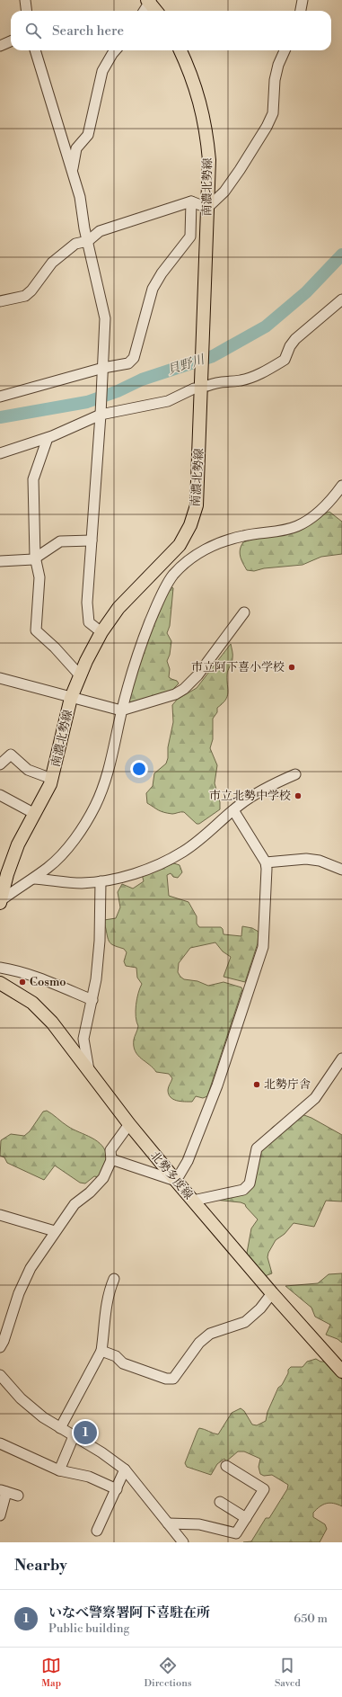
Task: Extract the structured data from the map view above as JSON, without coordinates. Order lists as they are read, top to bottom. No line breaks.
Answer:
{"streets":{"main road":["南濃北勢線","北勢多度線"]},"water":["貝野川"],"places":["市立阿下喜小学校","市立北勢中学校","Cosmo","北勢庁舎"],"page":{"search":"Search here","pins":"1","heading":"Nearby","list":[{"mark":"1","name":"いなべ警察署阿下喜駐在所","note":"Public building","value":"650 m"}],"nav":["Map","Directions","Saved"]}}
